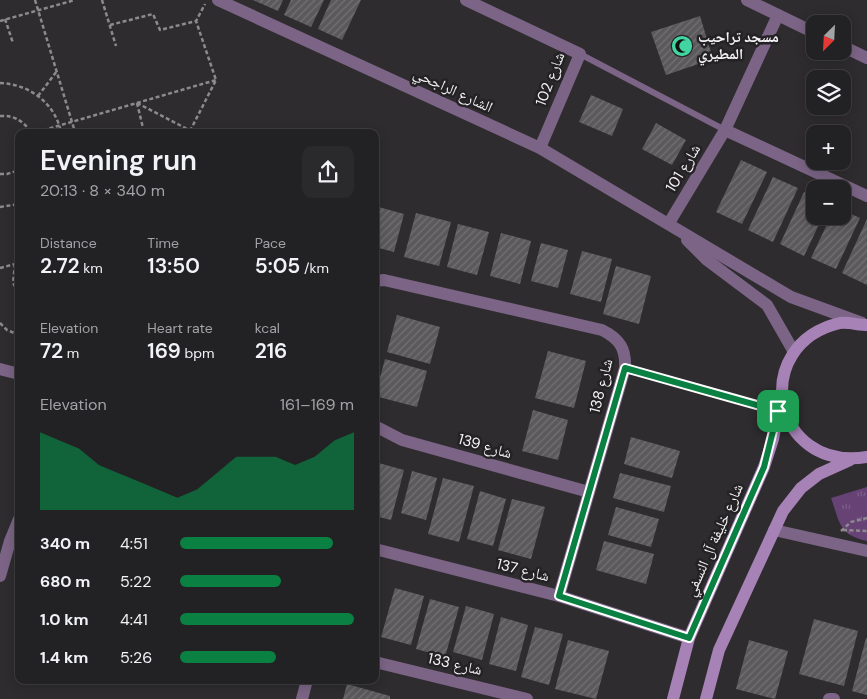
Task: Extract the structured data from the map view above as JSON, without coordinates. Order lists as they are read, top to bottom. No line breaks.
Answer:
{"streets":{"street":["شارع 102","الشارع الراجحي","شارع 101","شارع 138","شارع 139","شارع خليفة آل النسفي","شارع 137","شارع 133"]},"crossings":[["شارع 102","الشارع الراجحي"],["الشارع الراجحي","شارع 101"],["الشارع الراجحي","شارع خليفة آل النسفي"],["شارع 138","شارع 139"],["شارع 138","شارع 137"],["شارع خليفة آل النسفي","شارع 137"]],"places":{"mosque":["مسجد تراحيب المطيري"]},"north":"bottom left","page":{"map_buttons":["+","−"],"heading":["Evening run","20:13 · 8 × 340 m"],"stats":[["Distance","2.72 km"],["Time","13:50"],["Pace","5:05 /km"],["Elevation","72 m"],["Heart rate","169 bpm"],["kcal","216"]],"chart":["Elevation","161–169 m"],"list":[{"name":"340 m","note":"4:51"},{"name":"680 m","note":"5:22"},{"name":"1.0 km","note":"4:41"},{"name":"1.4 km","note":"5:26"}]}}
